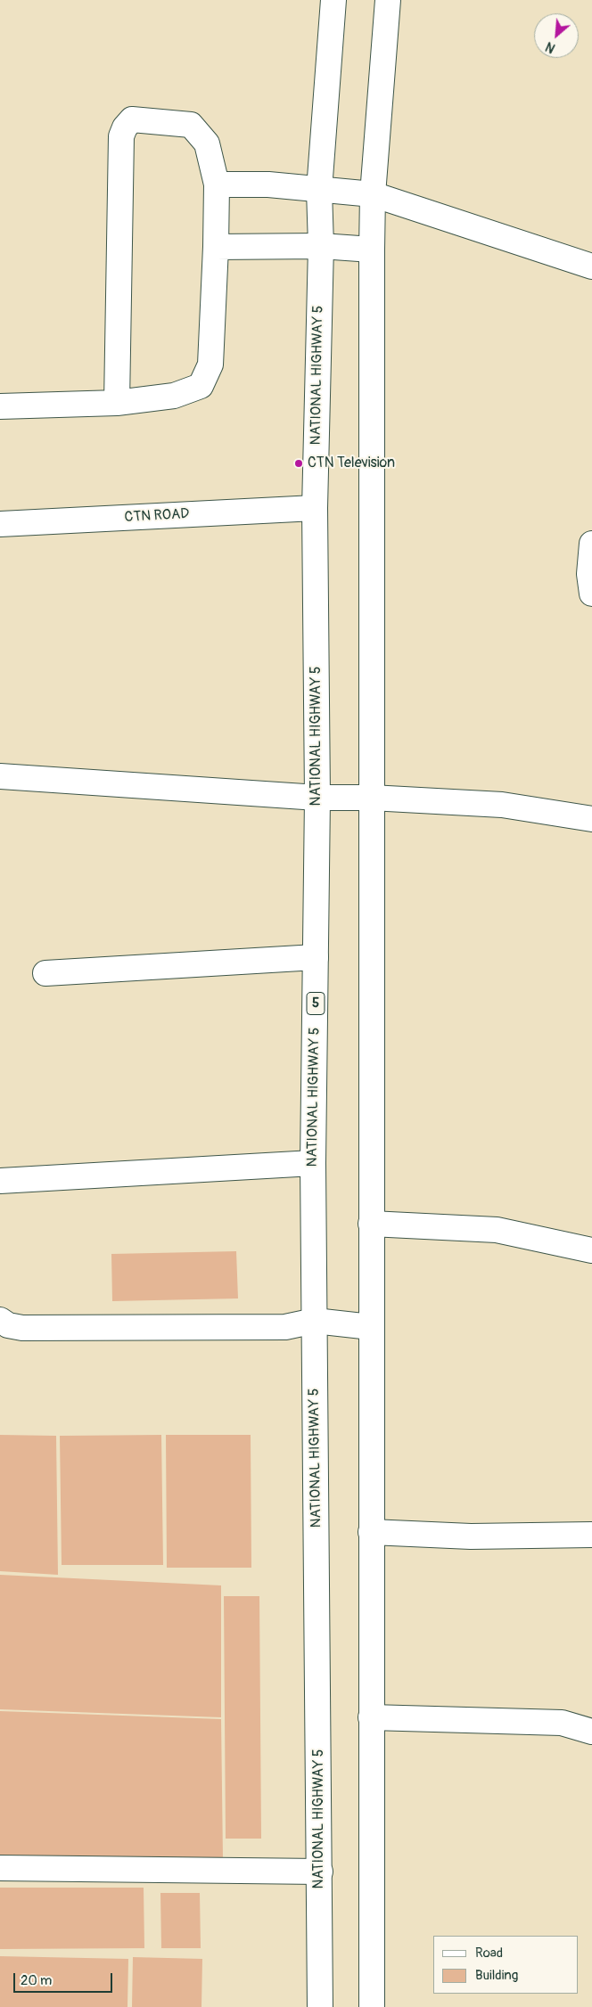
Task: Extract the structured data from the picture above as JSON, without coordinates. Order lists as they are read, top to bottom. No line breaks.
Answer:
{"streets":{"main road":["NATIONAL HIGHWAY 5","CTN ROAD","5"]},"crossings":[["NATIONAL HIGHWAY 5","CTN ROAD"]],"places":["CTN Television"],"legend":["Road","Building"],"scale_bar":"20 m","north":"bottom left"}
